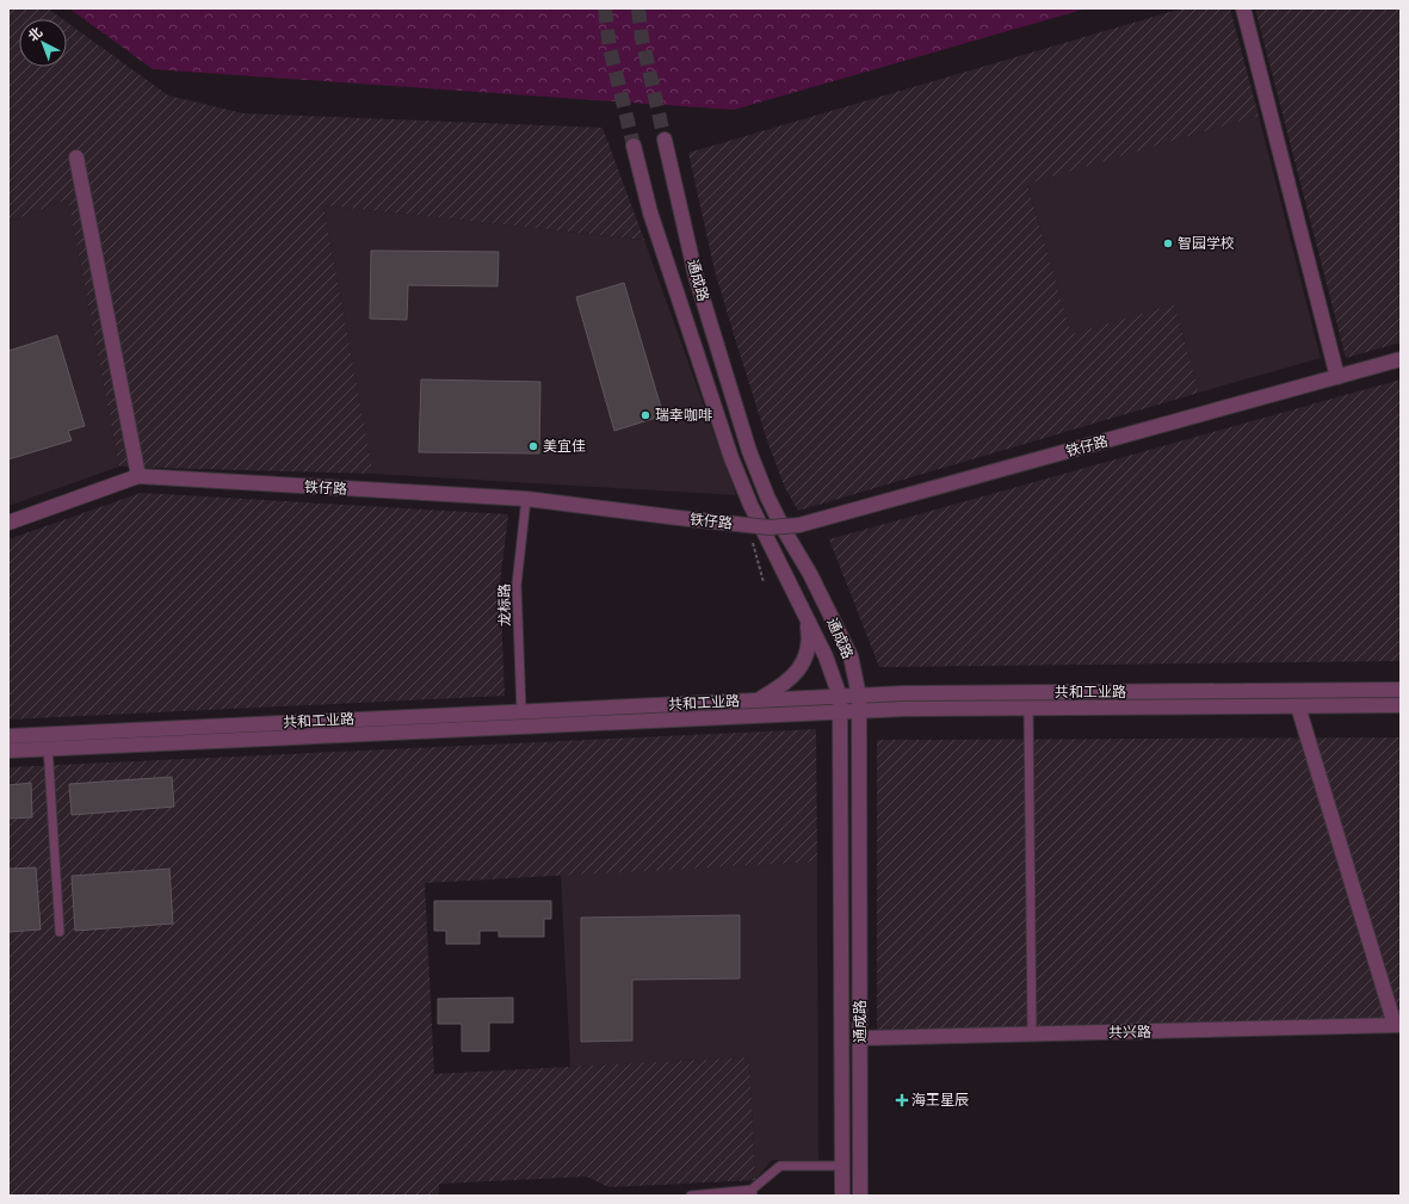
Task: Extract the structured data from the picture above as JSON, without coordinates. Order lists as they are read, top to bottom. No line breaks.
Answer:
{"streets":{"street":["通成路","铁仔路","共和工业路","共兴路"],"lane":["龙标路"]},"crossings":[["通成路","共和工业路"],["通成路","共兴路"],["铁仔路","龙标路"],["龙标路","共和工业路"]],"places":{"other":["智园学校","瑞幸咖啡","美宜佳"],"health":["海王星辰"]},"north":"top left"}
